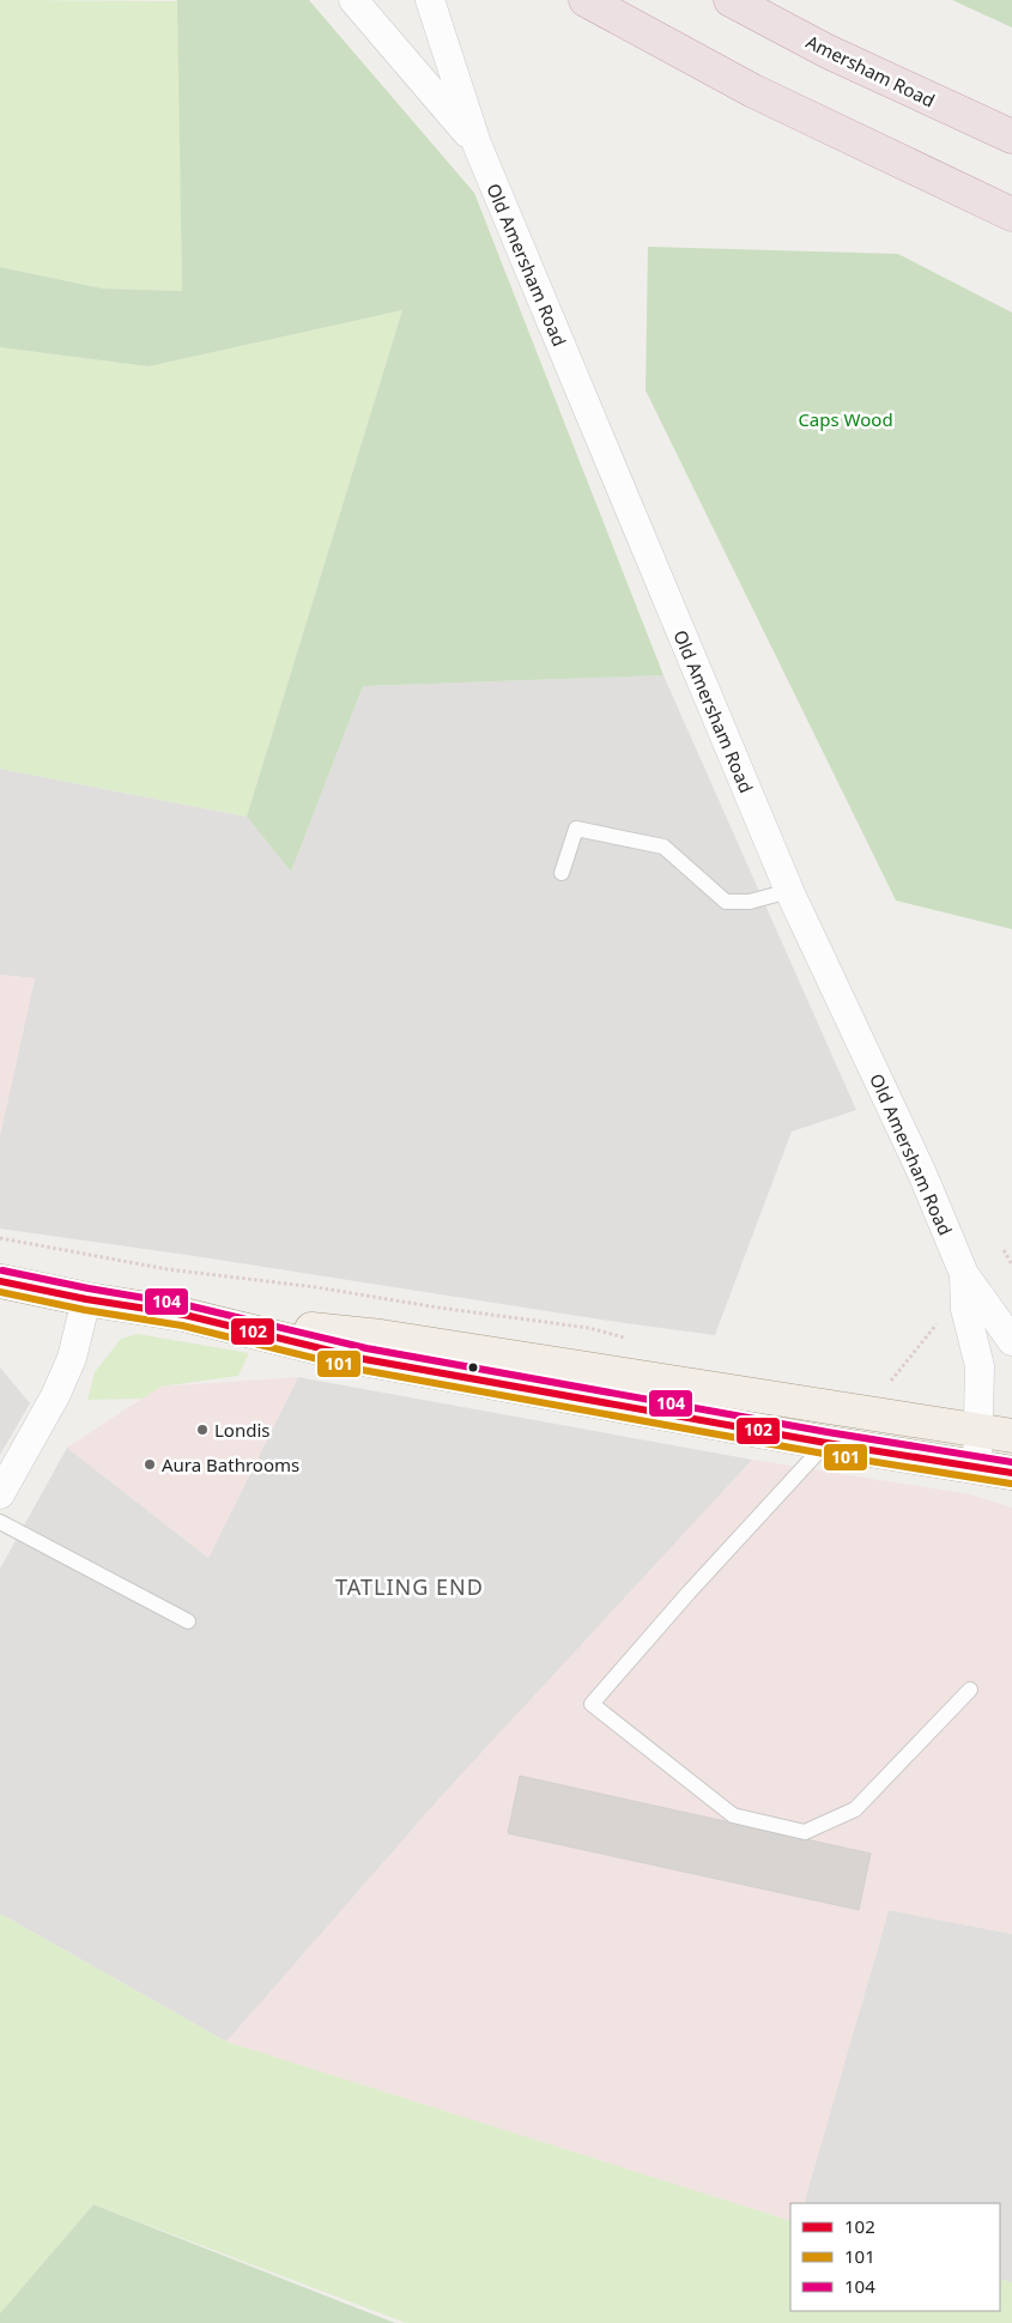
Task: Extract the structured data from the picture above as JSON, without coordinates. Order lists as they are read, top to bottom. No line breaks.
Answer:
{"streets":{"highway":["Amersham Road"],"street":["Old Amersham Road"]},"districts":["TATLING END"],"parks":["Caps Wood"],"places":["Londis","Aura Bathrooms"],"lines":["transit line 104","transit line 102","transit line 101"],"legend":["102","101","104"]}
